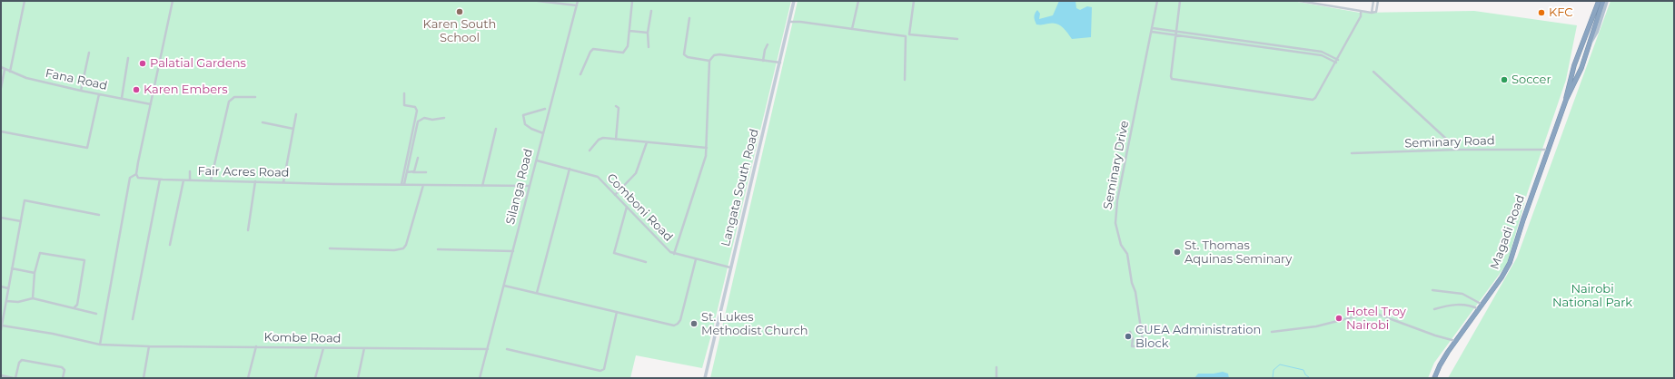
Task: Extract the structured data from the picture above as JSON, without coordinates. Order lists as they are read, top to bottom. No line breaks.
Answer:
{"streets":{"highway":["Magadi Road"],"street":["Fana Road","Seminary Road","Seminary Drive","Fair Acres Road","Silanga Road","Langata South Road","Comboni Road","Kombe Road"]},"crossings":[["Seminary Road","Magadi Road"],["Fair Acres Road","Silanga Road"],["Silanga Road","Comboni Road"],["Silanga Road","Kombe Road"],["Langata South Road","Comboni Road"]],"parks":["Nairobi National Park"],"places":["Karen South School","KFC","Palatial Gardens","Soccer","Karen Embers","St. Thomas Aquinas Seminary","Hotel Troy Nairobi","St. Lukes Methodist Church","CUEA Administration Block"]}
